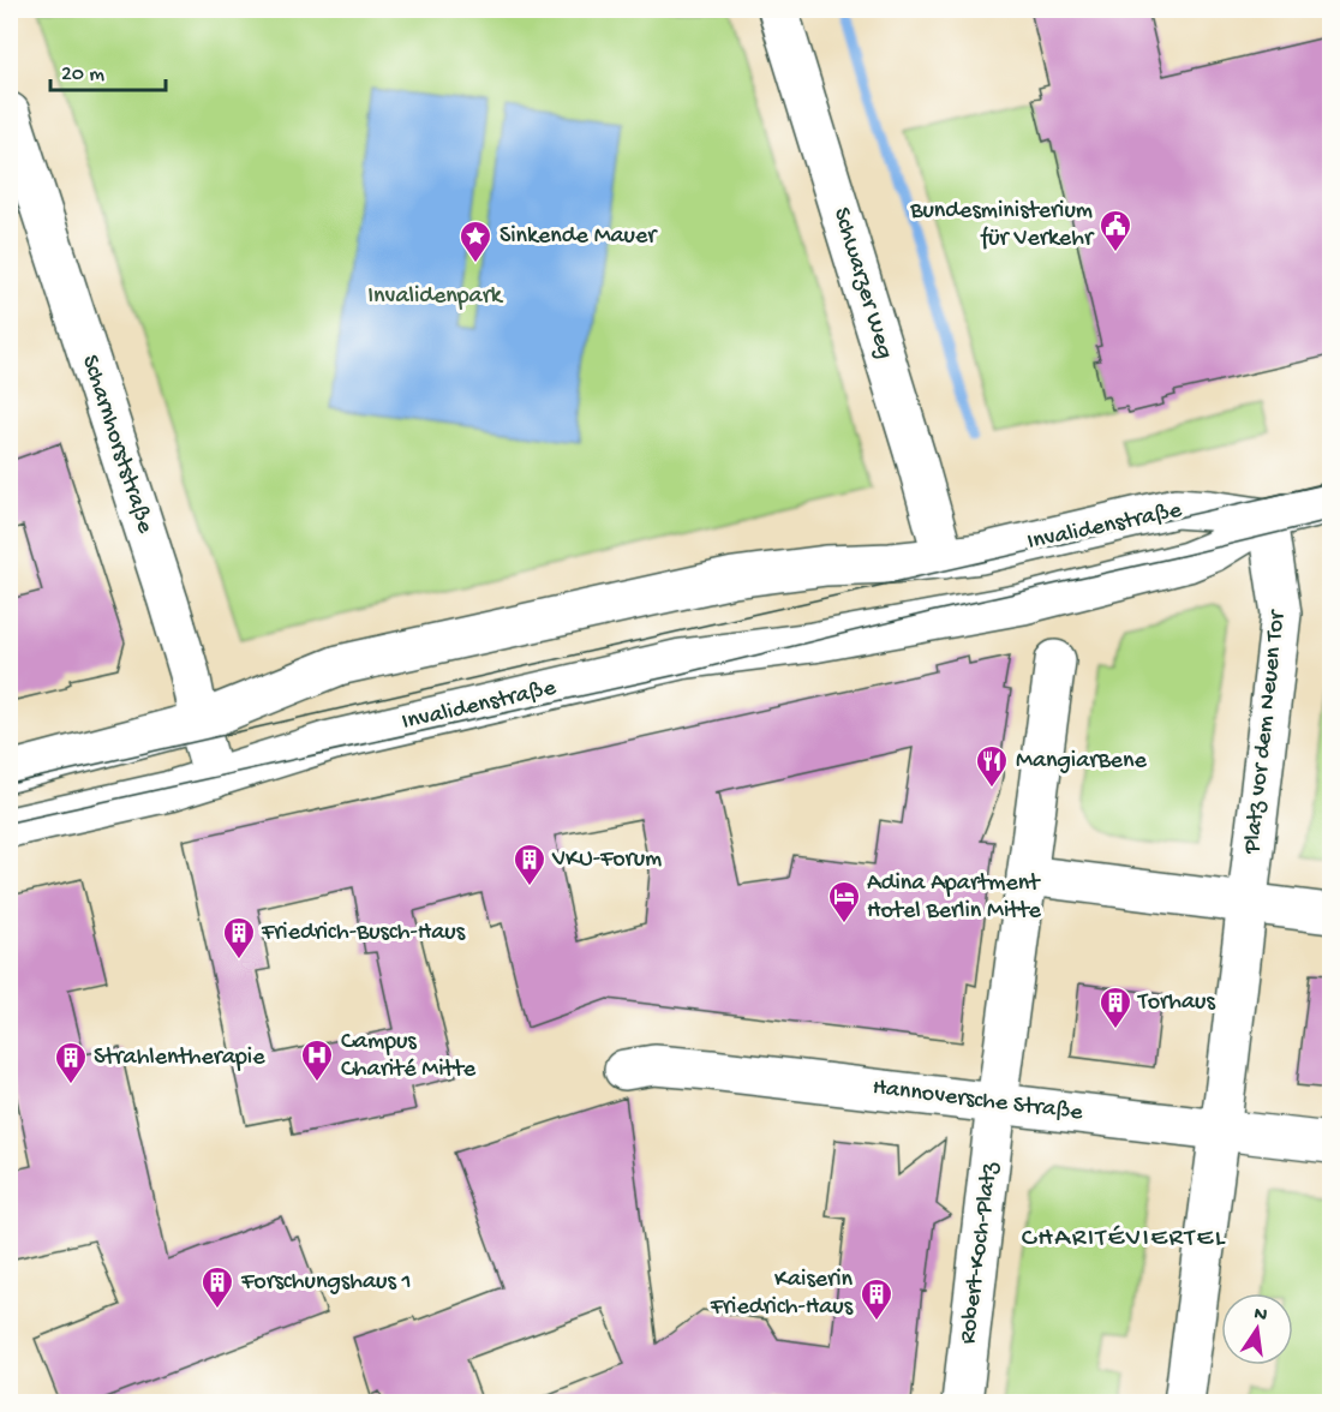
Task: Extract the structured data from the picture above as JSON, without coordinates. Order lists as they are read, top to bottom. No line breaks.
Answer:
{"streets":{"street":["Schwarzer Weg","Scharnhorststraße","Invalidenstraße","Platz vor dem Neuen Tor","Hannoversche Straße","Robert-Koch-Platz"]},"crossings":[["Schwarzer Weg","Invalidenstraße"],["Scharnhorststraße","Invalidenstraße"],["Invalidenstraße","Platz vor dem Neuen Tor"],["Platz vor dem Neuen Tor","Hannoversche Straße"],["Hannoversche Straße","Robert-Koch-Platz"]],"districts":["CHARITÉVIERTEL"],"parks":["Invalidenpark"],"places":{"public building":["Bundesministerium für Verkehr"],"place":["Sinkende Mauer"],"restaurant":["MangiarBene"],"building":["VKU-Forum","Friedrich-Busch-Haus","Torhaus","Strahlentherapie","Forschungshaus 1","Kaiserin Friedrich-Haus"],"hotel":["Adina Apartment Hotel Berlin Mitte"],"hospital":["Campus Charité Mitte"]},"scale_bar":"20 m","north":"top"}
